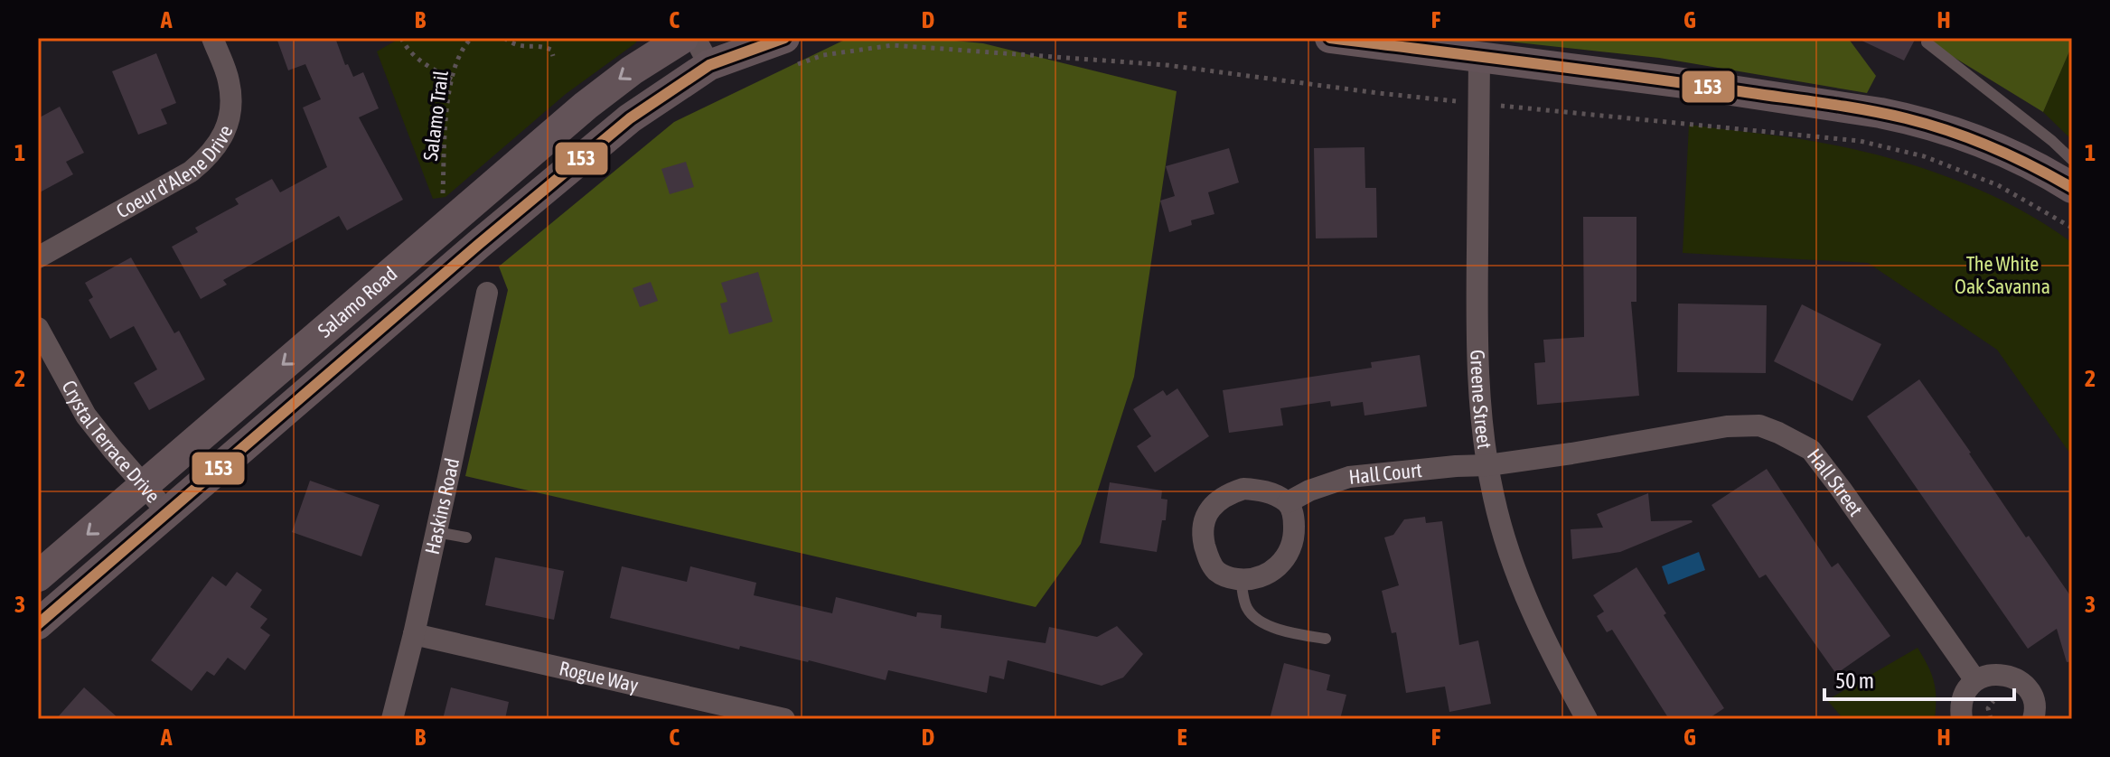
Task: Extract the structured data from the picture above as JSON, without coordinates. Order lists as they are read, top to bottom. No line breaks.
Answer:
{"streets":{"main road":["Salamo Road"],"street":["Coeur d'Alene Drive","Greene Street","Crystal Terrace Drive","Hall Court","Hall Street","Haskins Road","Rogue Way"],"path":["Salamo Trail"]},"crossings":[["Salamo Road","Crystal Terrace Drive"],["Greene Street","Hall Court"],["Greene Street","Hall Street"],["Hall Court","Hall Street"],["Haskins Road","Rogue Way"]],"parks":["The White Oak Savanna"],"lines":["transit line 153"],"scale_bar":"50 m","grid":{"columns":["A","B","C","D","E","F","G","H"],"rows":["1","2","3"]}}
